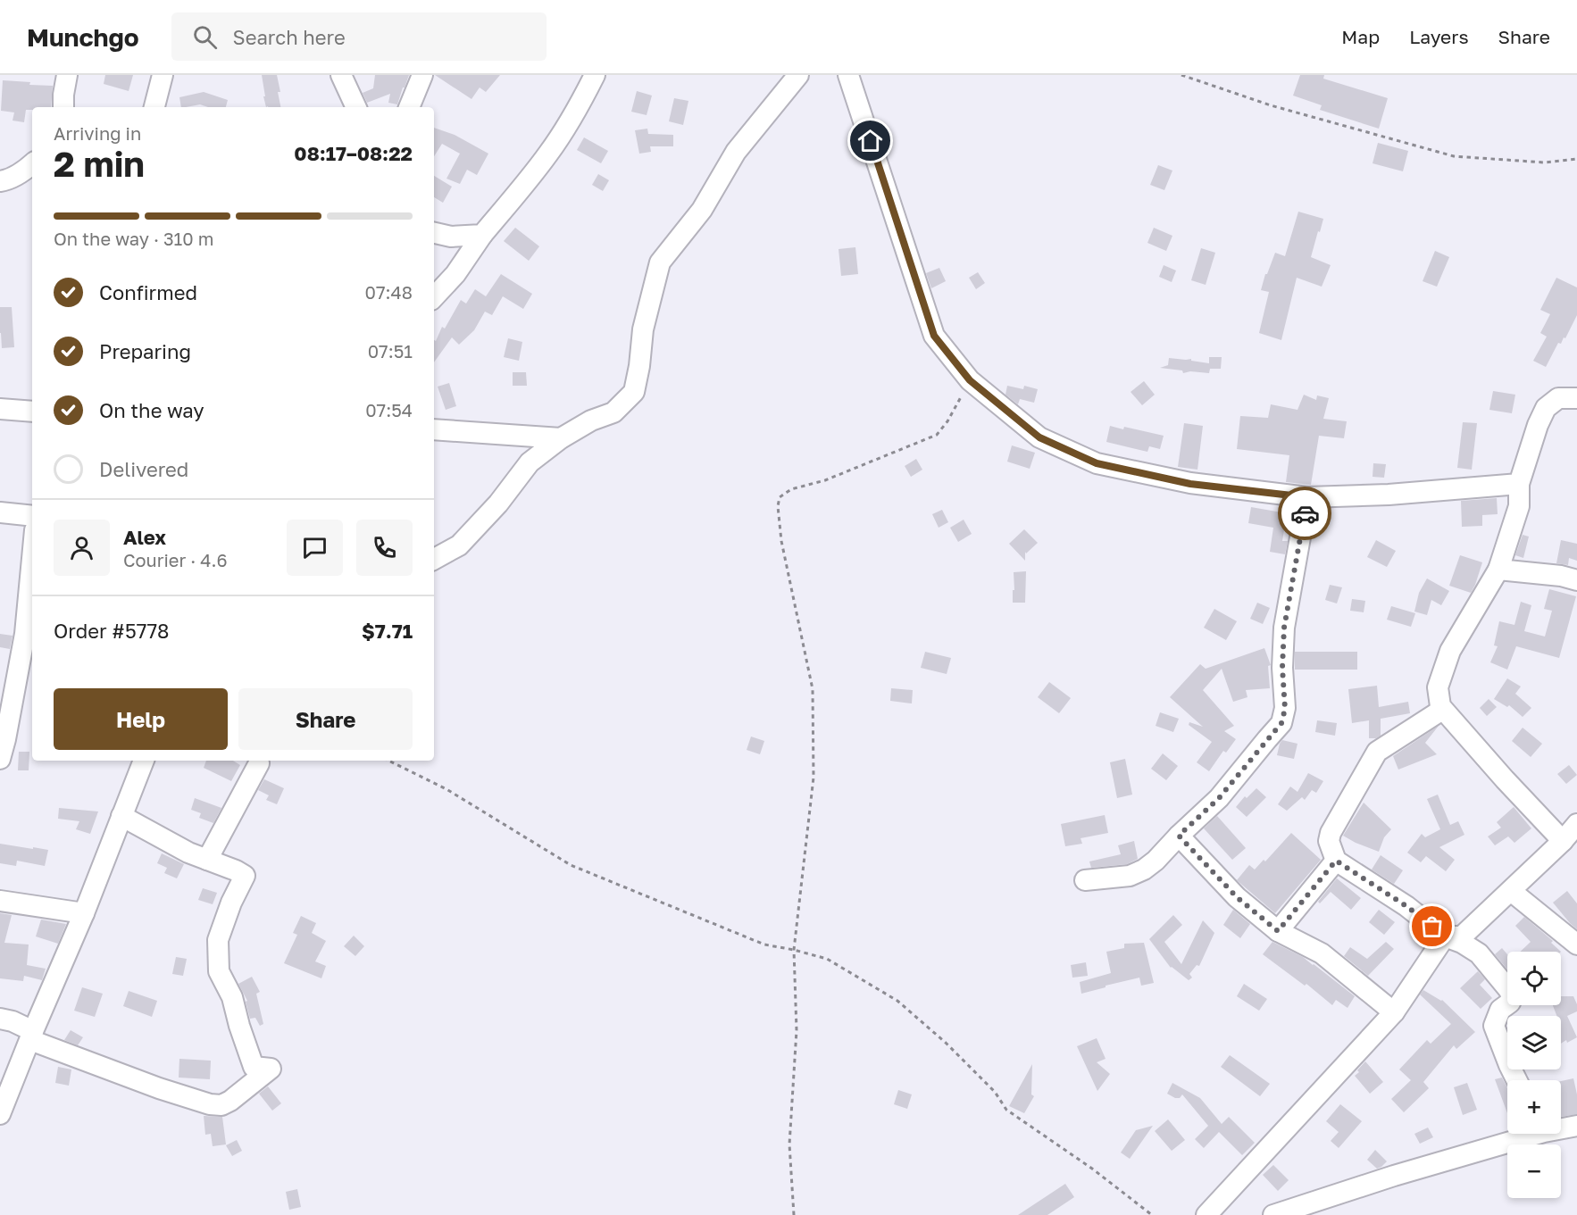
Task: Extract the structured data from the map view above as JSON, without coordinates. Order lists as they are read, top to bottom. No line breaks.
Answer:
{"page":{"header":"Munchgo","search":"Search here","nav":["Map","Layers","Share"],"heading":["2 min","Arriving in","08:17–08:22"],"panel":["Alex","Courier · 4.6","Order #5778","$7.71"],"bar":"On the way · 310 m","list":[["Confirmed","07:48"],["Preparing","07:51"],["On the way","07:54"],"Delivered"],"buttons":["Help","Share"],"map_buttons":["+","−"]}}
